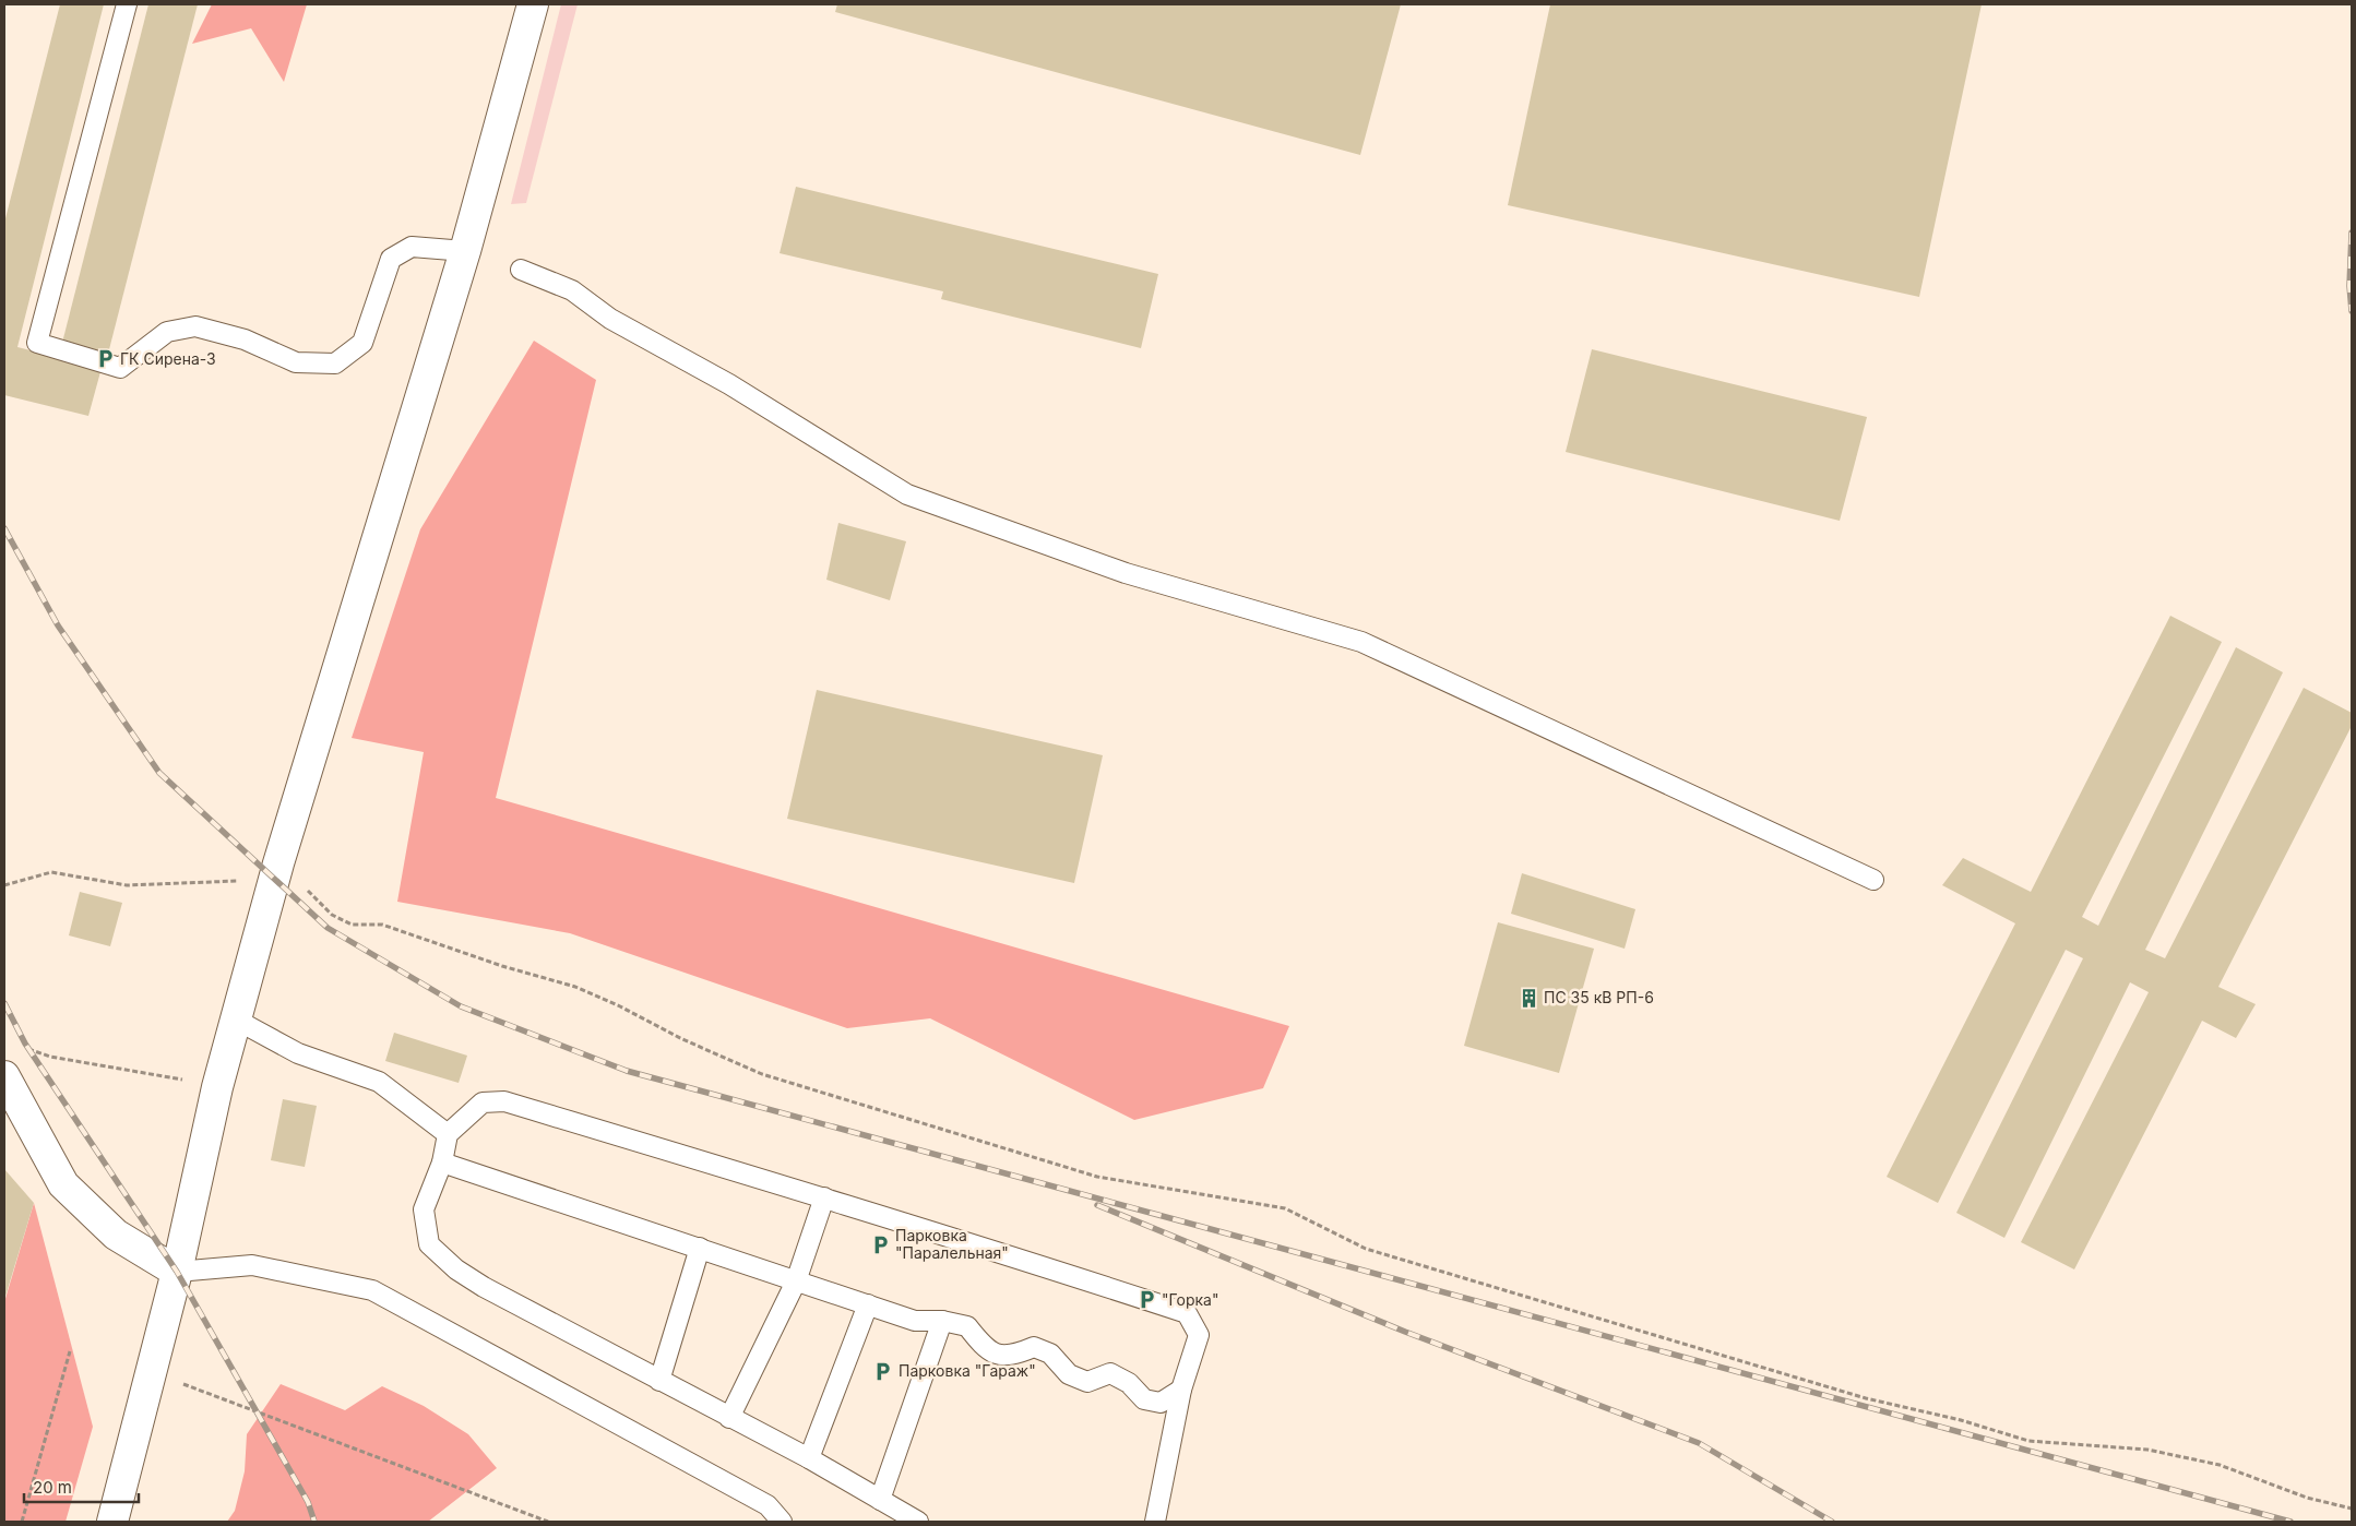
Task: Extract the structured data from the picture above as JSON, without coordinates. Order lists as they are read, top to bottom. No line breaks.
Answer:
{"places":{"parking":["ГК Сирена-3","Парковка \"Паралельная\"","\"Горка\"","Парковка \"Гараж\""],"building":["ПС 35 кВ РП-6"]},"scale_bar":"20 m"}
